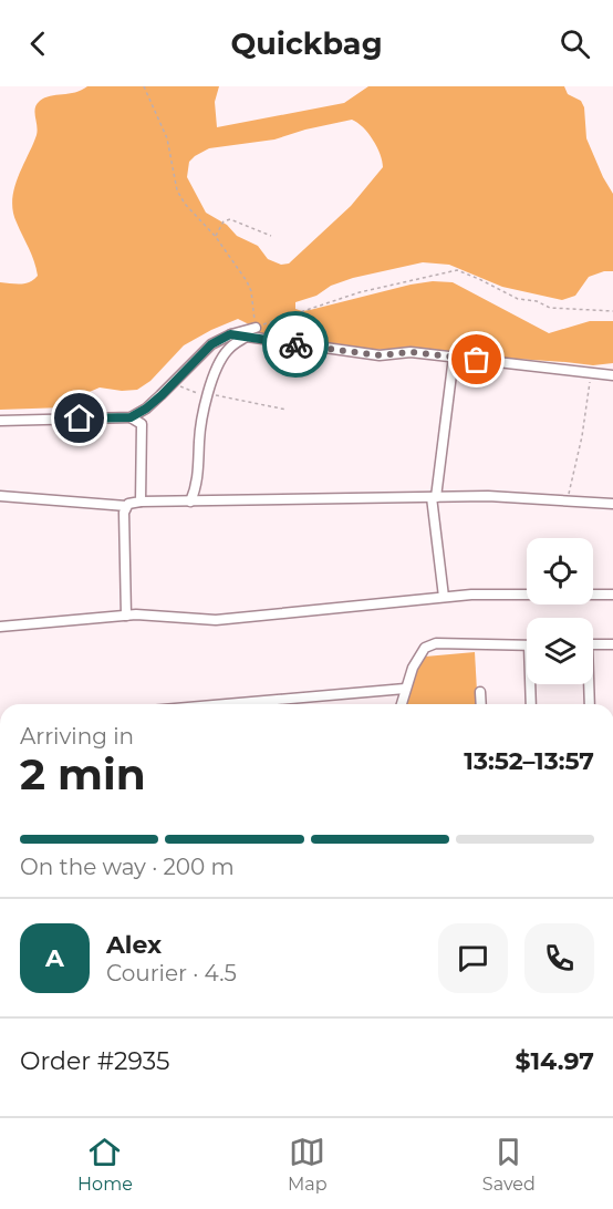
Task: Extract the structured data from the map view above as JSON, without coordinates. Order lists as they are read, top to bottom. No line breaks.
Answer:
{"page":{"header":"Quickbag","heading":["2 min","Arriving in","13:52–13:57"],"panel":["Alex","Courier · 4.5","Order #2935","$14.97"],"bar":"On the way · 200 m","round":"A","tabs":["Home","Map","Saved"]}}
